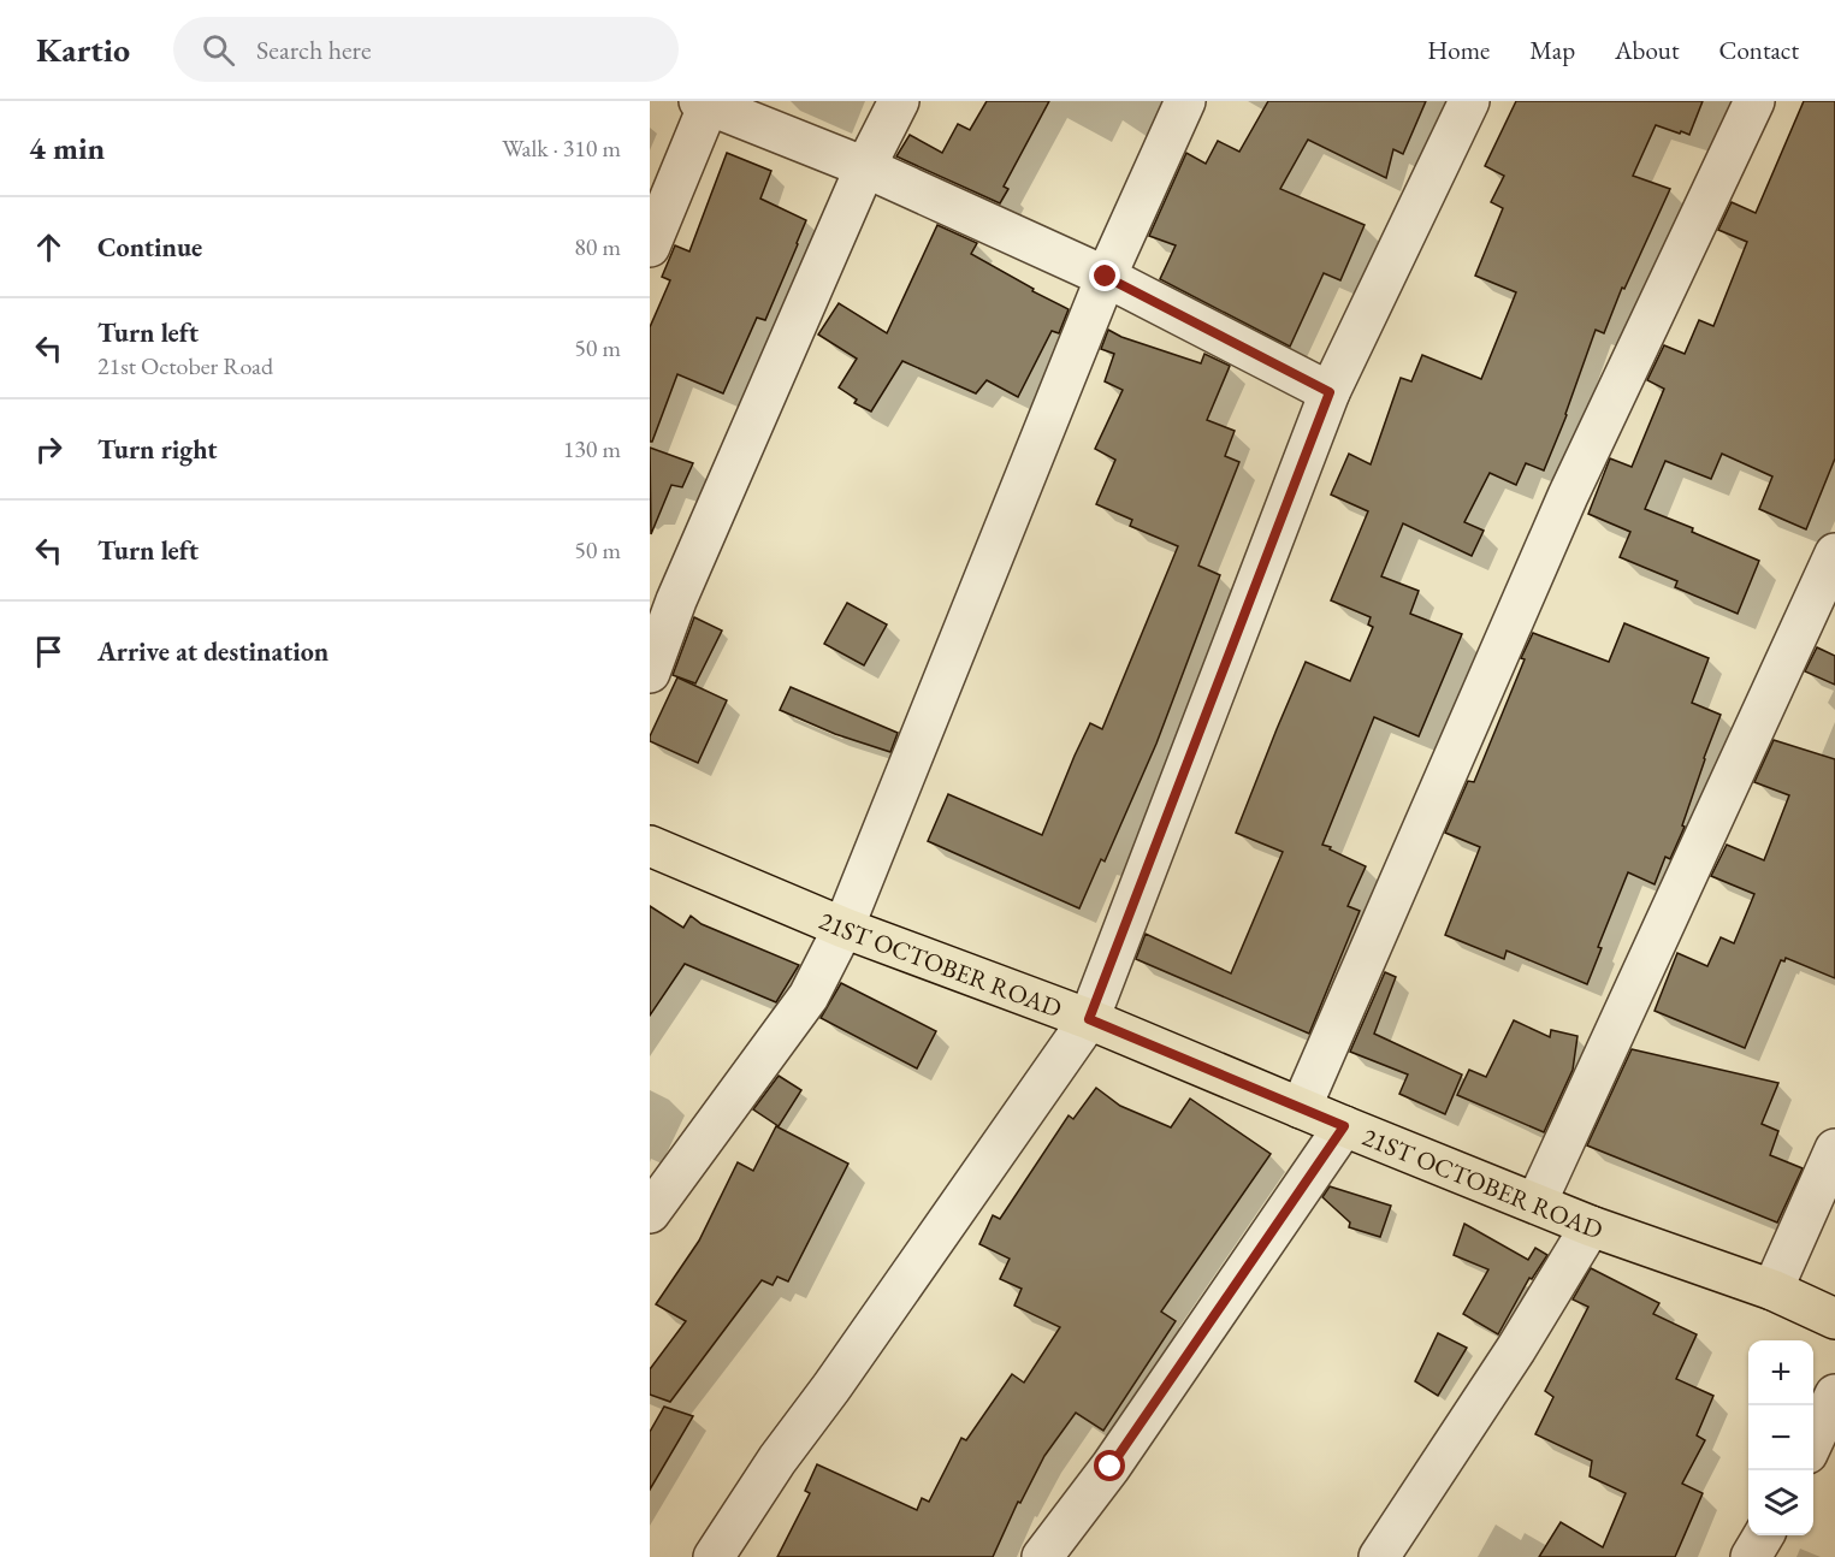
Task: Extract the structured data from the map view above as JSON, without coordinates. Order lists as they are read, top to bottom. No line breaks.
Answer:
{"streets":{"main road":["21ST OCTOBER ROAD"]},"page":{"header":"Kartio","search":"Search here","nav":["Home","Map","About","Contact"],"heading":["4 min","Walk · 310 m"],"list":[["Continue","80 m"],["Turn left","21st October Road","50 m"],["Turn right","130 m"],["Turn left","50 m"],"Arrive at destination"],"map_buttons":["+","−"]}}
